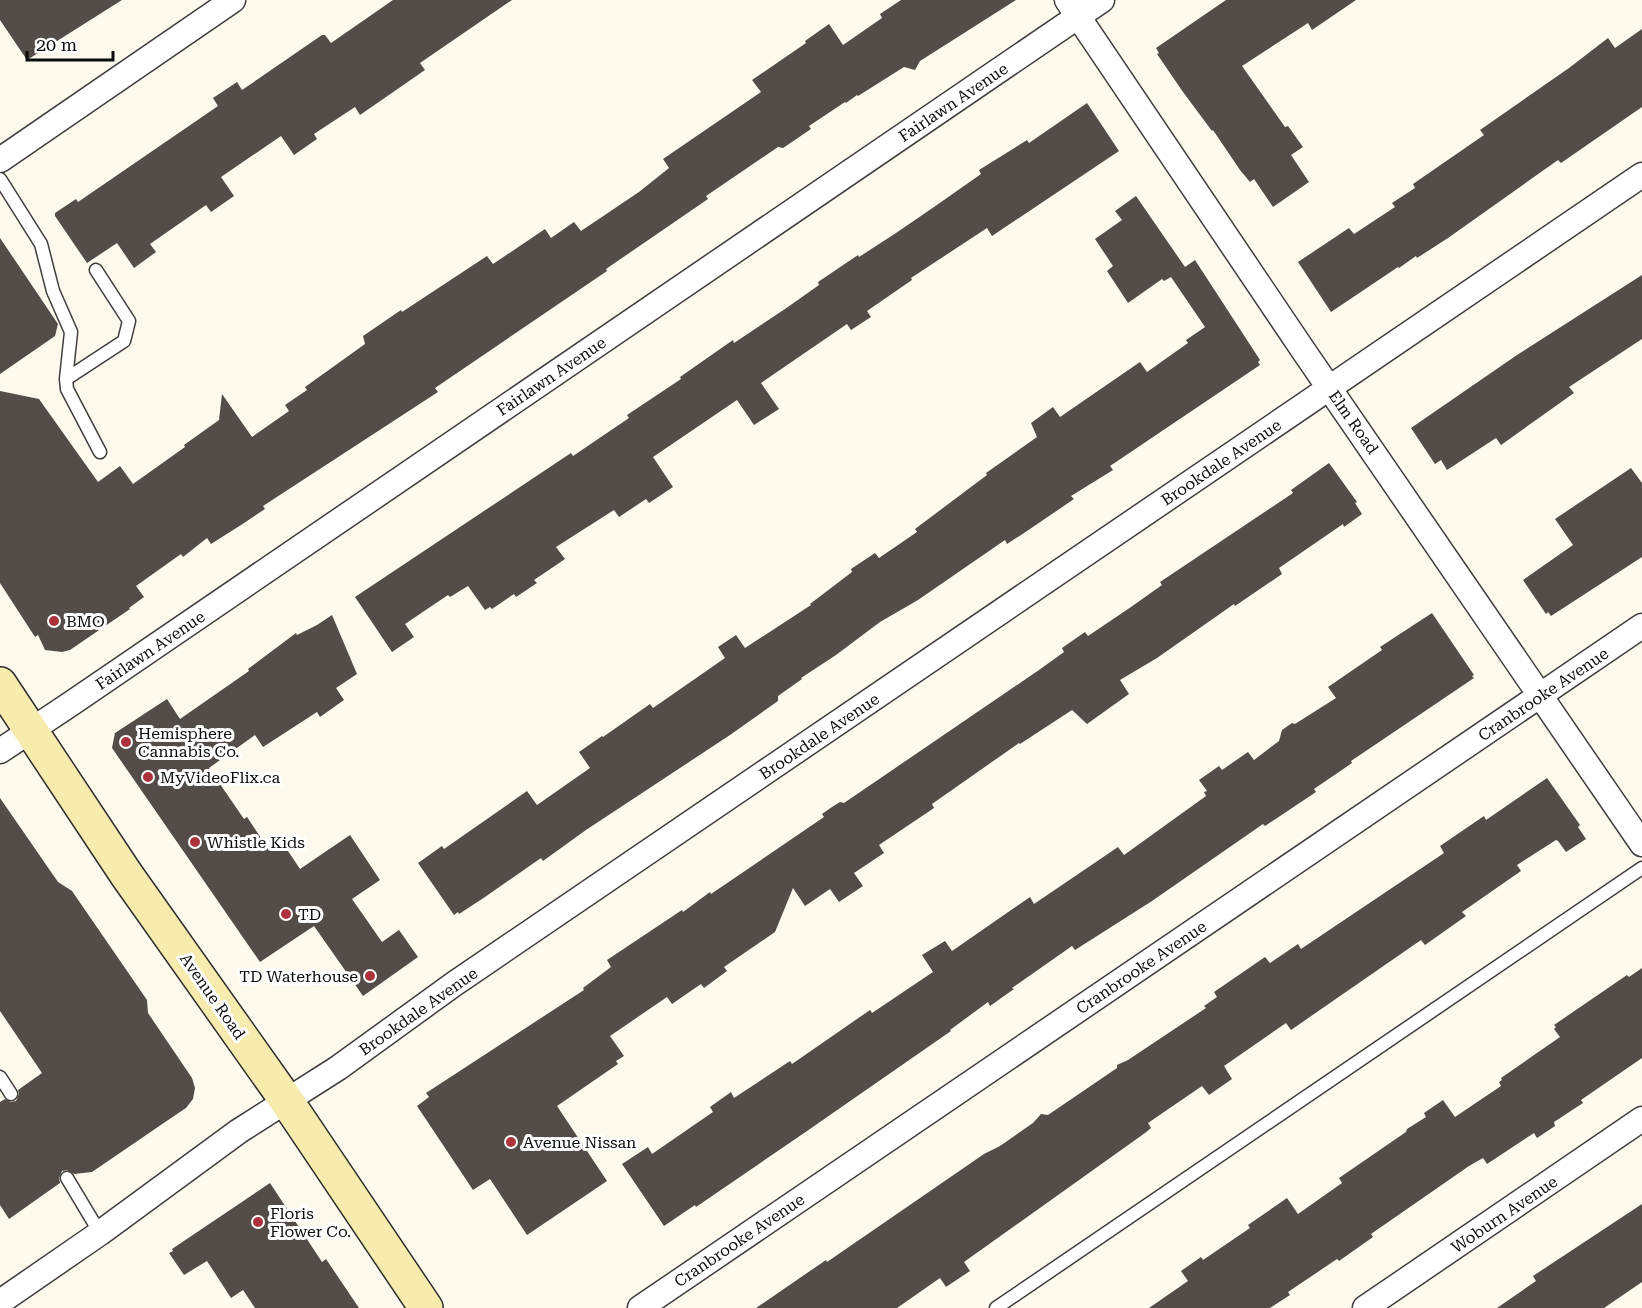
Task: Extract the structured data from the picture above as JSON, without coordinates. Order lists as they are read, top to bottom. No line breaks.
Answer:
{"streets":{"main road":["Avenue Road"],"street":["Fairlawn Avenue","Elm Road","Brookdale Avenue","Cranbrooke Avenue","Woburn Avenue"]},"crossings":[["Fairlawn Avenue","Elm Road"],["Fairlawn Avenue","Avenue Road"],["Elm Road","Brookdale Avenue"],["Elm Road","Cranbrooke Avenue"],["Brookdale Avenue","Avenue Road"]],"places":["BMO","Hemisphere Cannabis Co.","MyVideoFlix.ca","Whistle Kids","TD","TD Waterhouse","Avenue Nissan","Floris Flower Co."],"scale_bar":"20 m"}
